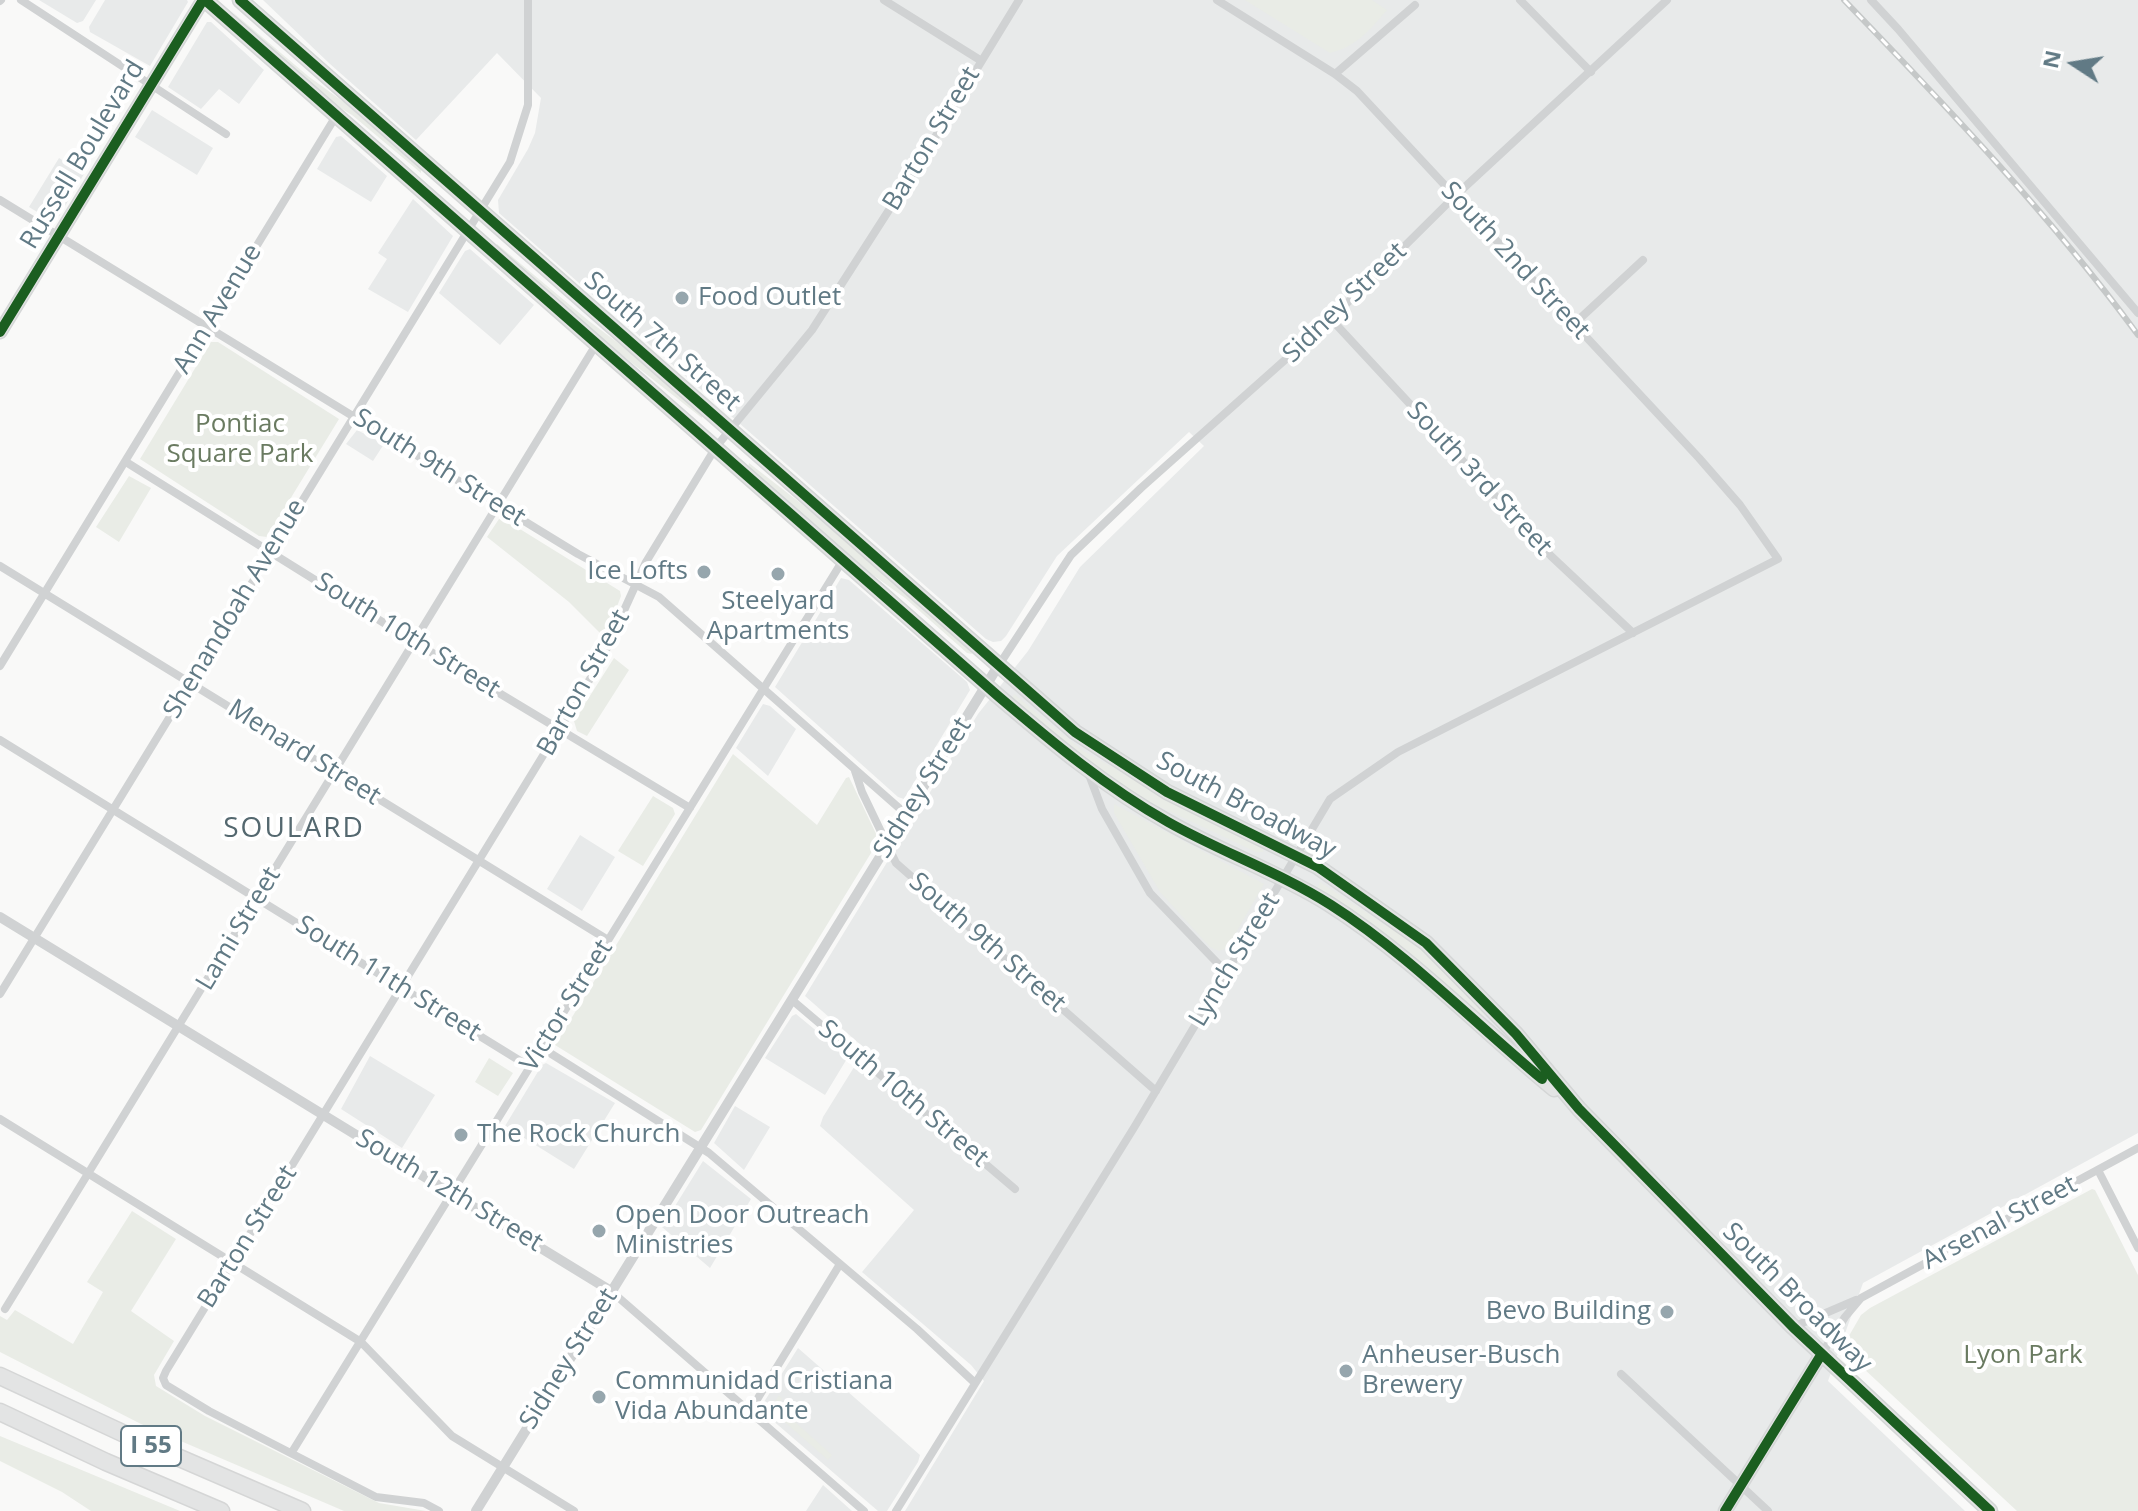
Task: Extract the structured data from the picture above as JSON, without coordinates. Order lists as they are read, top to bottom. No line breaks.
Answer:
{"streets":{"highway":["I 55"],"main road":["Russell Boulevard","South 7th Street","South Broadway","Arsenal Street"],"street":["Barton Street","South 2nd Street","Sidney Street","Ann Avenue","South 9th Street","South 3rd Street","Shenandoah Avenue","South 10th Street","Menard Street","Lami Street","Lynch Street","South 11th Street","Victor Street","South 12th Street"]},"crossings":[["Barton Street","South 7th Street"],["Barton Street","South 9th Street"],["Barton Street","South 10th Street"],["Barton Street","Menard Street"],["Barton Street","South 11th Street"],["Barton Street","Victor Street"],["Barton Street","South 12th Street"],["Russell Boulevard","South 7th Street"],["Russell Boulevard","South 9th Street"],["South 2nd Street","Sidney Street"],["South 2nd Street","Lynch Street"],["Sidney Street","South 7th Street"],["Sidney Street","South 9th Street"],["Sidney Street","South 3rd Street"],["Sidney Street","South 10th Street"],["Sidney Street","South 12th Street"],["Ann Avenue","South 7th Street"],["Ann Avenue","South 9th Street"],["Ann Avenue","South 10th Street"],["Ann Avenue","Menard Street"],["South 7th Street","Shenandoah Avenue"],["South 7th Street","South Broadway"],["South 7th Street","Lami Street"],["South 7th Street","Lynch Street"],["South 7th Street","Victor Street"],["South 9th Street","Shenandoah Avenue"],["South 9th Street","Lami Street"],["South 9th Street","Lynch Street"],["South 9th Street","Victor Street"],["South 3rd Street","Lynch Street"],["Shenandoah Avenue","South 10th Street"],["Shenandoah Avenue","Menard Street"],["Shenandoah Avenue","South 11th Street"],["Shenandoah Avenue","South 12th Street"],["South 10th Street","Lami Street"],["South 10th Street","Victor Street"],["Menard Street","Lami Street"],["Menard Street","Victor Street"],["South Broadway","Lynch Street"],["South Broadway","Arsenal Street"],["Lami Street","South 11th Street"],["Lami Street","South 12th Street"],["South 11th Street","Victor Street"],["Victor Street","South 12th Street"]],"districts":["SOULARD"],"parks":["Pontiac Square Park","Lyon Park"],"places":["Food Outlet","Ice Lofts","Steelyard Apartments","The Rock Church","Open Door Outreach Ministries","Bevo Building","Anheuser-Busch Brewery","Communidad Cristiana Vida Abundante"],"north":"left"}
